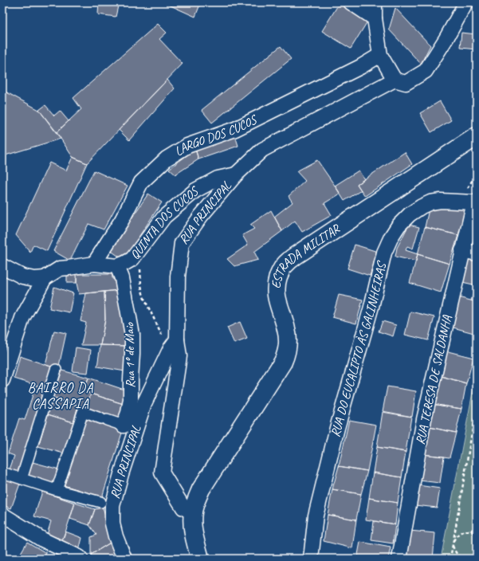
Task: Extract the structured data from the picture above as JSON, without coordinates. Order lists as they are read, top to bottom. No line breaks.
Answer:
{"streets":{"street":["LARGO DOS CUCOS","RUA PRINCIPAL","QUINTA DOS CUCOS","ESTRADA MILITAR","RUA DO EUCALIPTO ÀS GALINHEIRAS","Rua 1º de Maio","RUA TERESA DE SALDANHA"]},"crossings":[["LARGO DOS CUCOS","QUINTA DOS CUCOS"],["RUA PRINCIPAL","QUINTA DOS CUCOS"],["QUINTA DOS CUCOS","Rua 1º de Maio"],["RUA DO EUCALIPTO ÀS GALINHEIRAS","RUA TERESA DE SALDANHA"]],"districts":["BAIRRO DA CASSAPIA"]}
